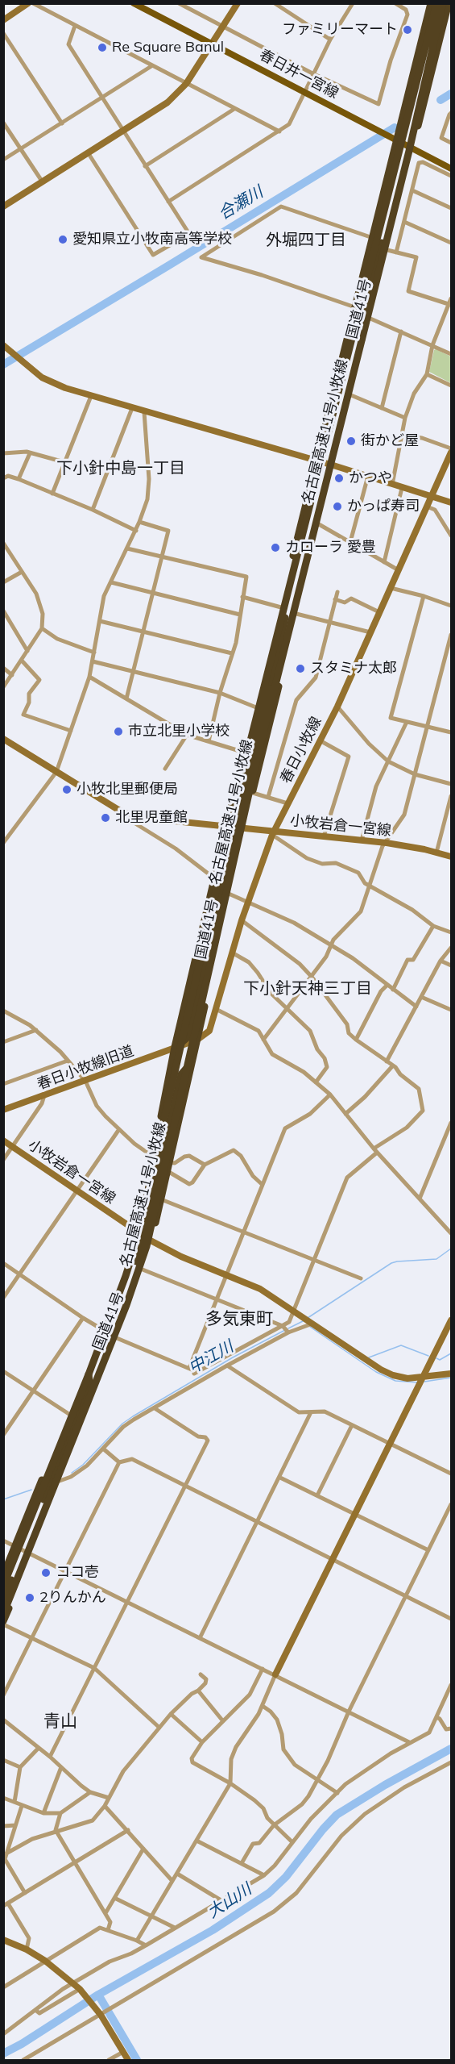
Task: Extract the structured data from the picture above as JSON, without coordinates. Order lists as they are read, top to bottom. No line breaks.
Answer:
{"streets":{"highway":["国道41号","名古屋高速11号小牧線"],"main road":["春日井一宮線"],"street":["春日小牧線","小牧岩倉一宮線","春日小牧線旧道"]},"crossings":[["春日井一宮線","国道41号"],["国道41号","春日小牧線"],["国道41号","小牧岩倉一宮線"],["国道41号","春日小牧線旧道"],["春日小牧線","小牧岩倉一宮線"]],"districts":["外堀四丁目","下小針中島一丁目","下小針天神三丁目","多気東町","青山"],"water":["合瀬川","中江川","大山川"],"places":["ファミリーマート","Re Square Banul","愛知県立小牧南高等学校","街かど屋","かつや","かっぱ寿司","カローラ 愛豊","スタミナ太郎","市立北里小学校","小牧北里郵便局","北里児童館","ココ壱","2りんかん"]}
